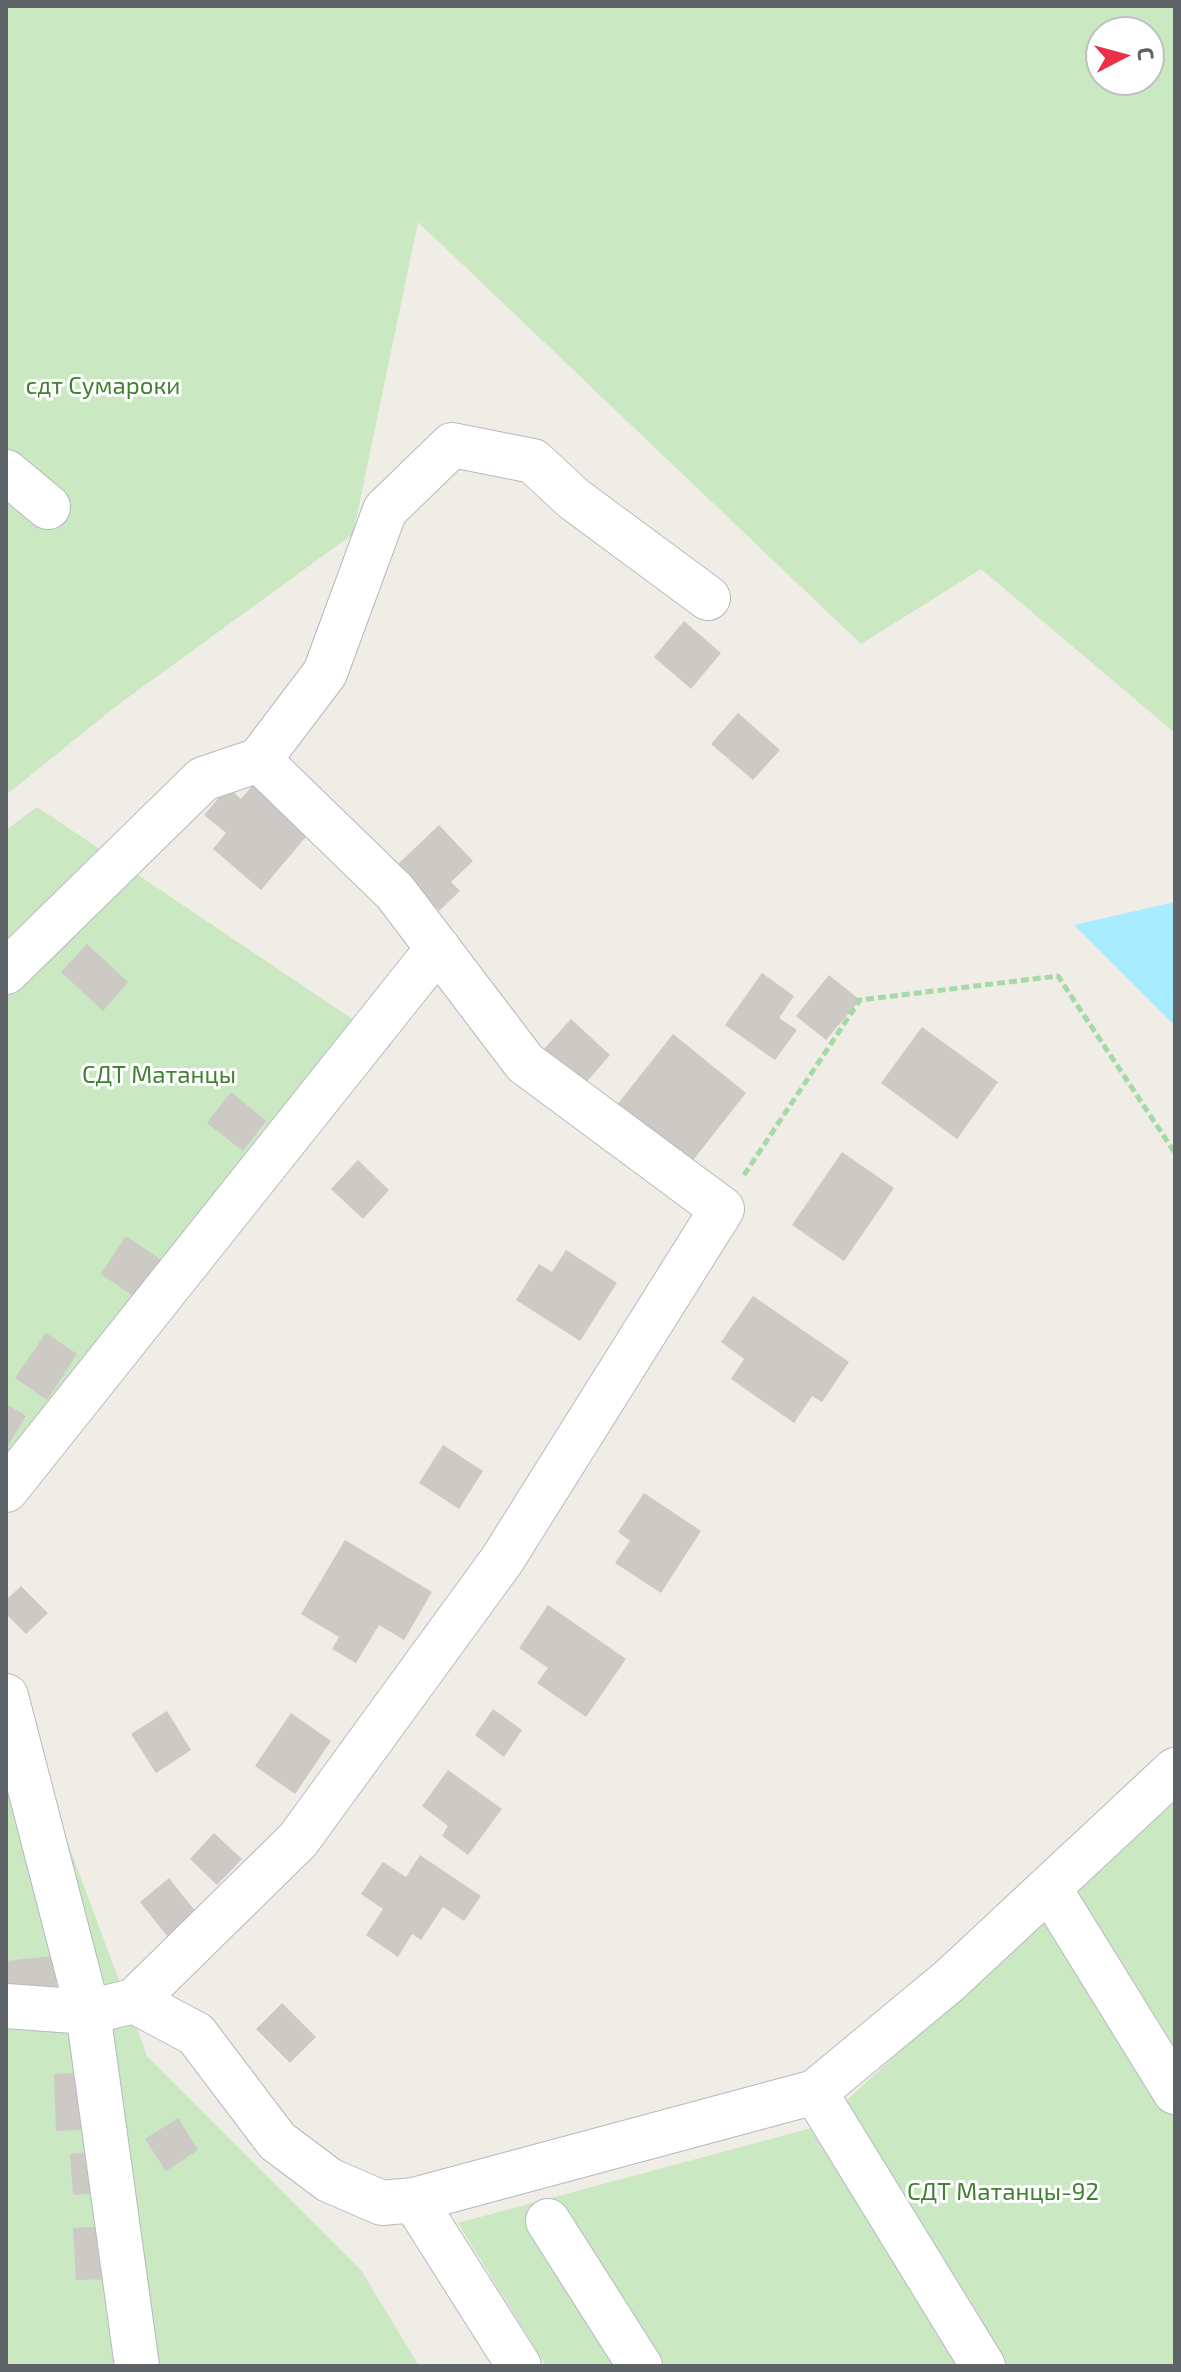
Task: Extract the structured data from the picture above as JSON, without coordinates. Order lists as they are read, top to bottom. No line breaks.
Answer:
{"parks":["сдт Сумароки","СДТ Матанцы","СДТ Матанцы-92"],"north":"right"}
